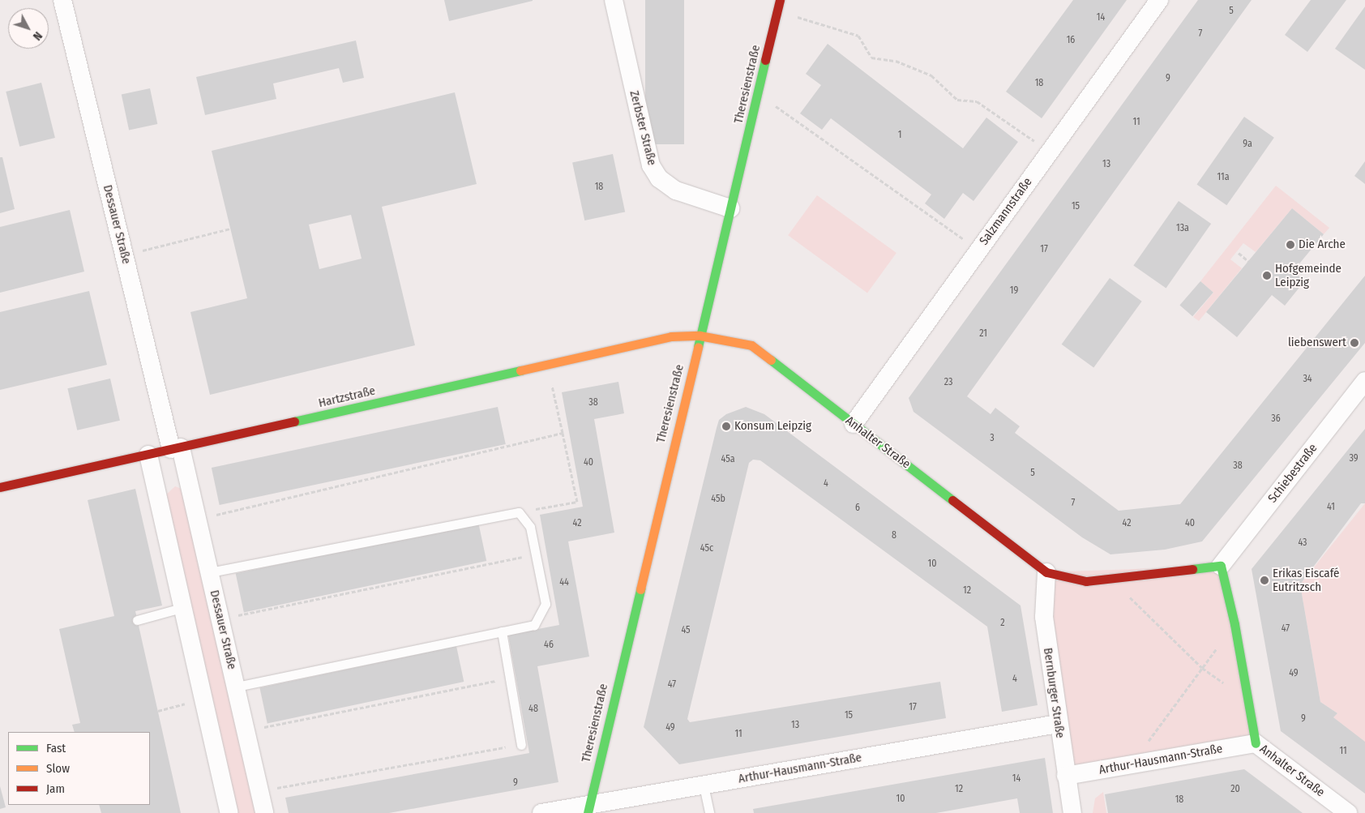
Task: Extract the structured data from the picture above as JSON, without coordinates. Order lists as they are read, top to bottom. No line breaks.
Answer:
{"streets":{"street":["Theresienstraße","Zerbster Straße","Salzmannstraße","Dessauer Straße","Hartzstraße","Anhalter Straße","Schiebestraße","Bernburger Straße","Arthur-Hausmann-Straße"]},"crossings":[["Theresienstraße","Zerbster Straße"],["Theresienstraße","Hartzstraße"],["Theresienstraße","Anhalter Straße"],["Theresienstraße","Arthur-Hausmann-Straße"],["Salzmannstraße","Anhalter Straße"],["Dessauer Straße","Hartzstraße"],["Hartzstraße","Anhalter Straße"],["Anhalter Straße","Bernburger Straße"],["Anhalter Straße","Arthur-Hausmann-Straße"],["Bernburger Straße","Arthur-Hausmann-Straße"]],"places":["Die Arche","Hofgemeinde Leipzig","liebenswert","Konsum Leipzig","Erikas Eiscafé Eutritzsch"],"house_numbers":["5","14","7","16","9","18","11","1","9a","13","11a","18","15","13a","17","19","21","34","23","38","36","3","39","45a","40","38","5","4","45b","7","41","6","42","42","40","8","43","45c","10","44","12","2","47","45","46","49","4","47","17","48","15","9","13","49","11","11","14","9","12","20","10","18"],"legend":["Fast","Slow","Jam"],"north":"bottom right"}
